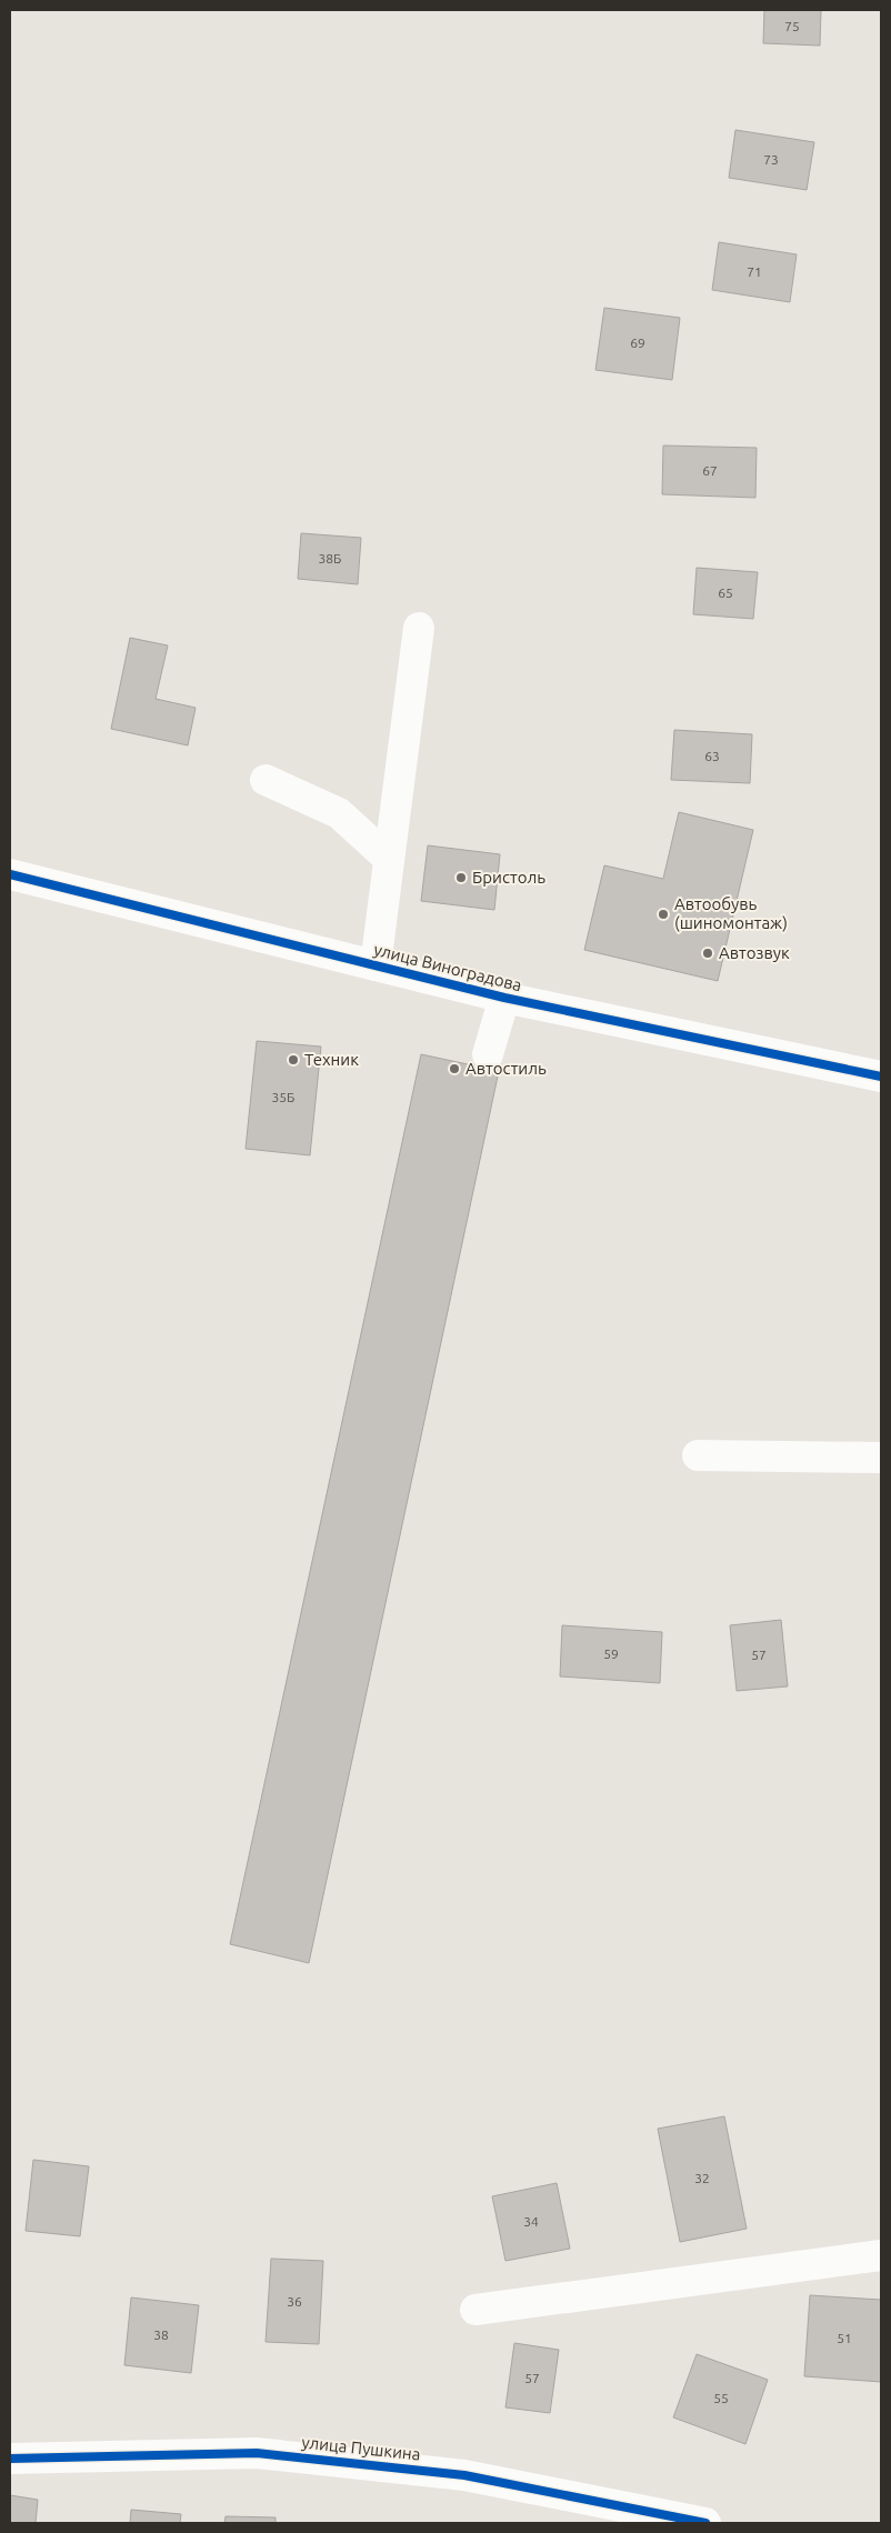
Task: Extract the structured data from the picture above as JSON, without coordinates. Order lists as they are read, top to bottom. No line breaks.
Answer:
{"streets":{"street":["улица Виноградова","улица Пушкина"]},"places":["Бристоль","Автообувь (шиномонтаж)","Автозвук","Техник","Автостиль"],"house_numbers":["75","73","71","69","67","38Б","65","63","35Б","59","57","32","34","36","38","51","57","55"]}
